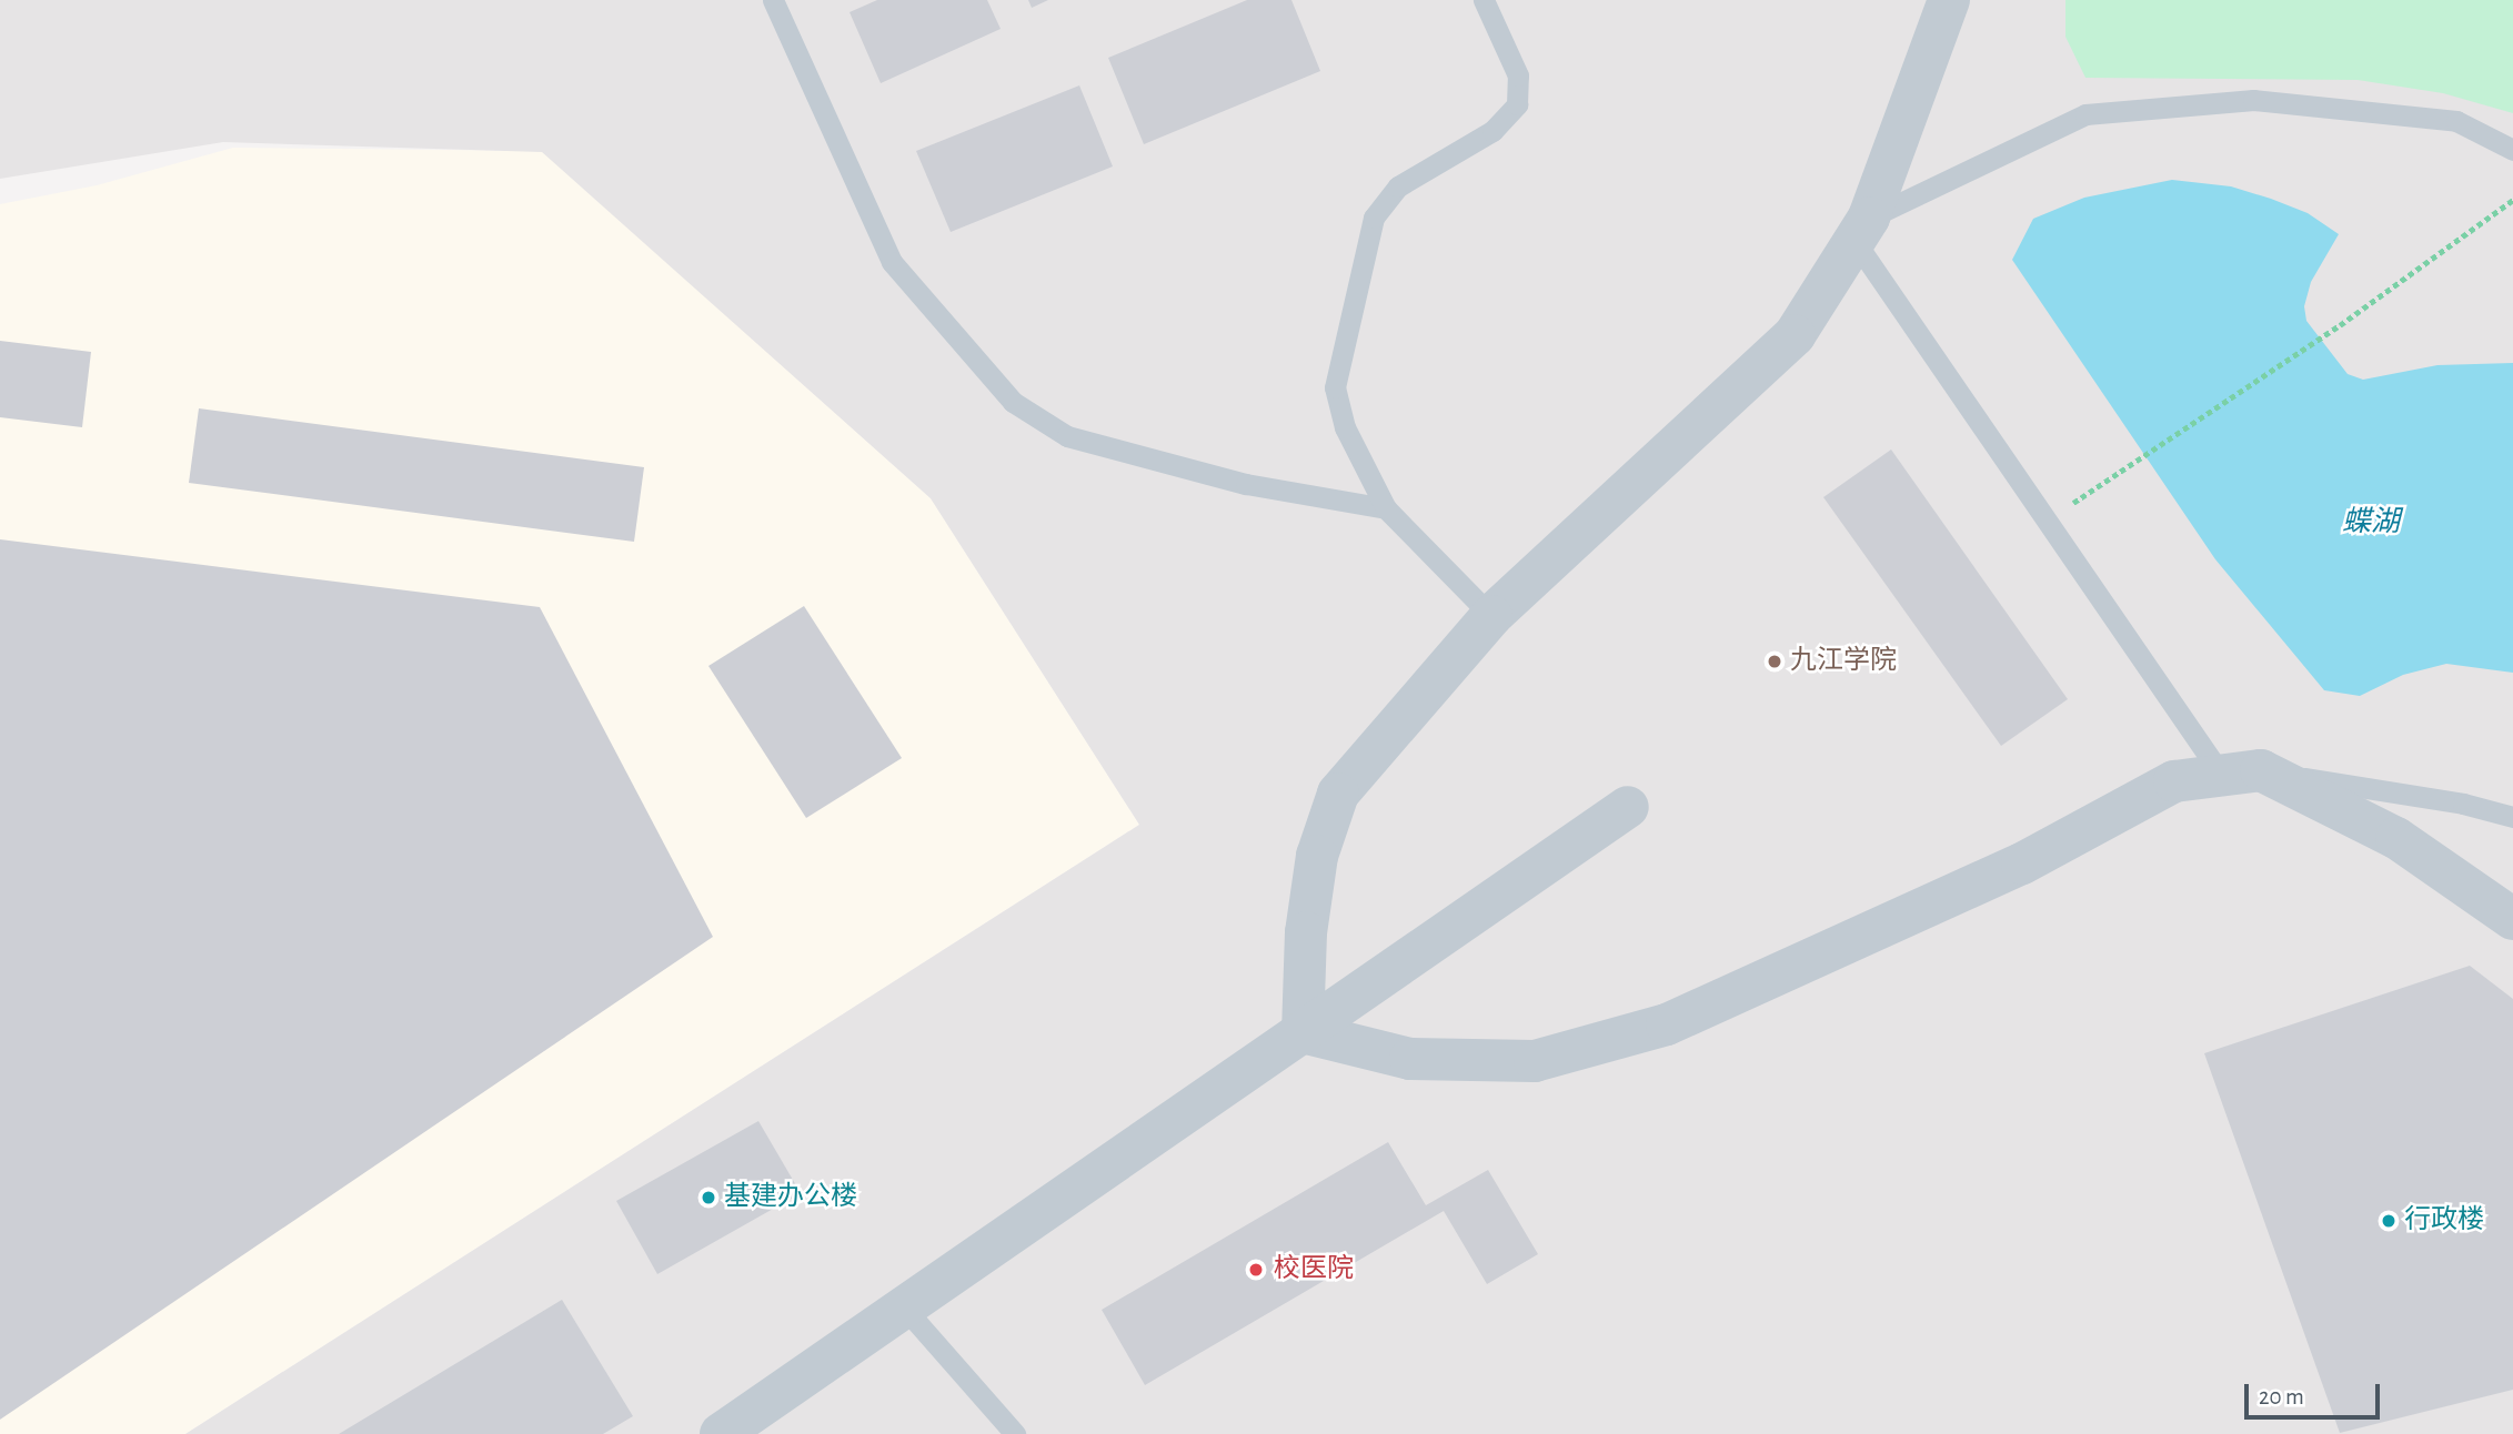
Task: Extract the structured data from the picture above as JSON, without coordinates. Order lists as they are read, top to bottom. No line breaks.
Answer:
{"water":["蝶湖"],"places":["九江学院","基建办公楼","行政楼","校医院"],"scale_bar":"20 m"}
